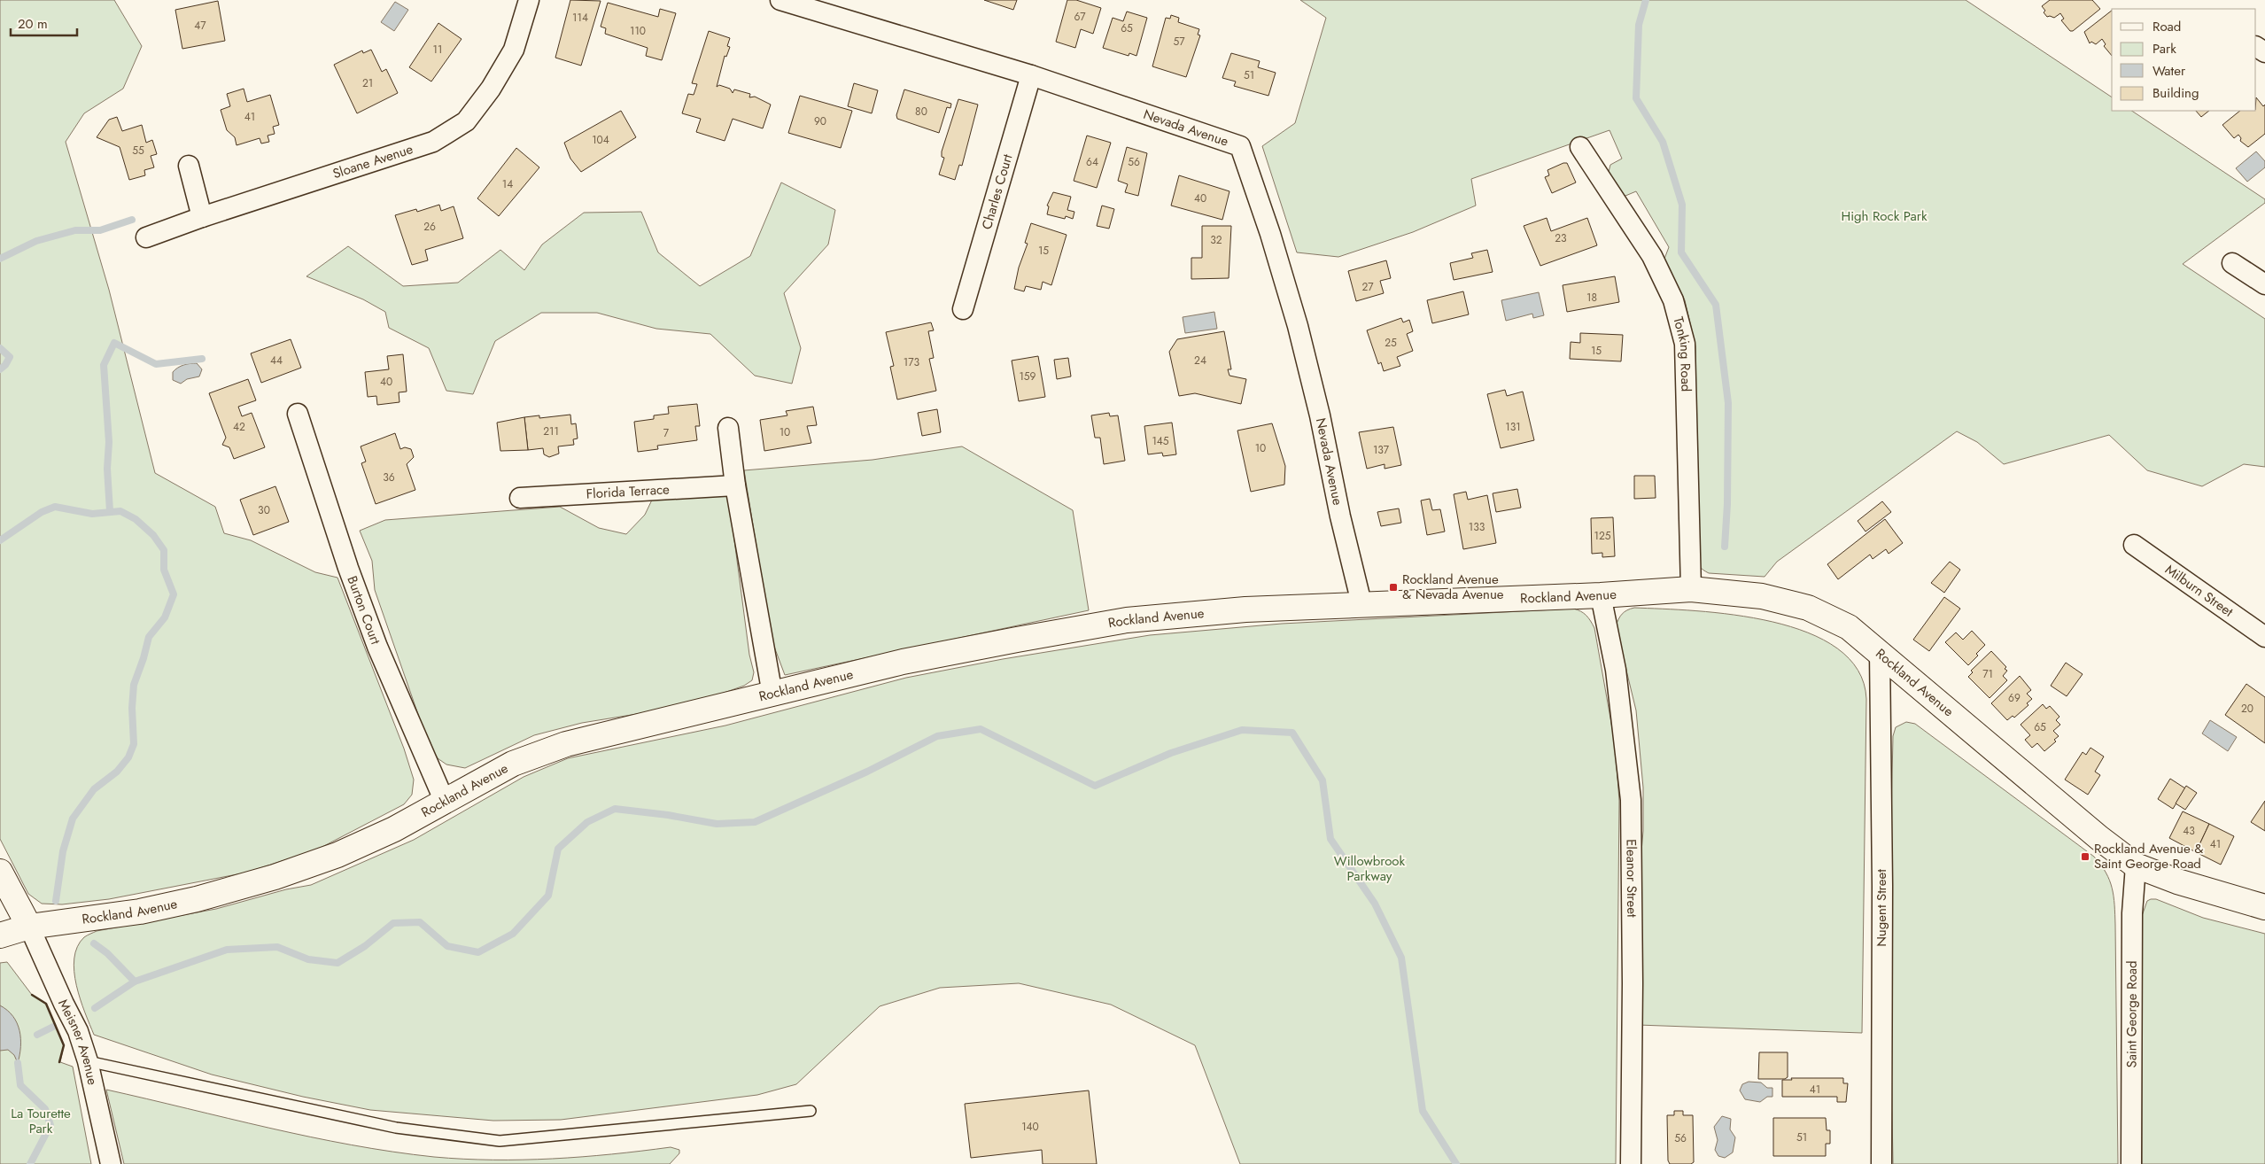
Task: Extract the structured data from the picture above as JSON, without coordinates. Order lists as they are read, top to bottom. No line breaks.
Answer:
{"streets":{"street":["Nevada Avenue","Sloane Avenue","Charles Court","Tonking Road","Florida Terrace","Milburn Street","Rockland Avenue","Burton Court","Eleanor Street","Nugent Street","Saint George Road","Meisner Avenue"]},"crossings":[["Nevada Avenue","Charles Court"],["Nevada Avenue","Rockland Avenue"],["Tonking Road","Rockland Avenue"],["Rockland Avenue","Burton Court"],["Rockland Avenue","Eleanor Street"],["Rockland Avenue","Nugent Street"],["Rockland Avenue","Saint George Road"],["Rockland Avenue","Meisner Avenue"]],"parks":["High Rock Park","Willowbrook Parkway","La Tourette Park"],"places":{"transit":["Rockland Avenue & Nevada Avenue","Rockland Avenue & Saint George Road"]},"house_numbers":["67","114","47","65","110","57","11","51","21","80","41","90","104","55","64","56","14","40","26","23","32","15","27","18","25","15","44","24","173","159","40","42","131","211","10","7","145","10","137","36","30","133","125","71","69","20","65","43","41","41","140","51","56"],"legend":["Road","Park","Water","Building"],"scale_bar":"20 m"}
